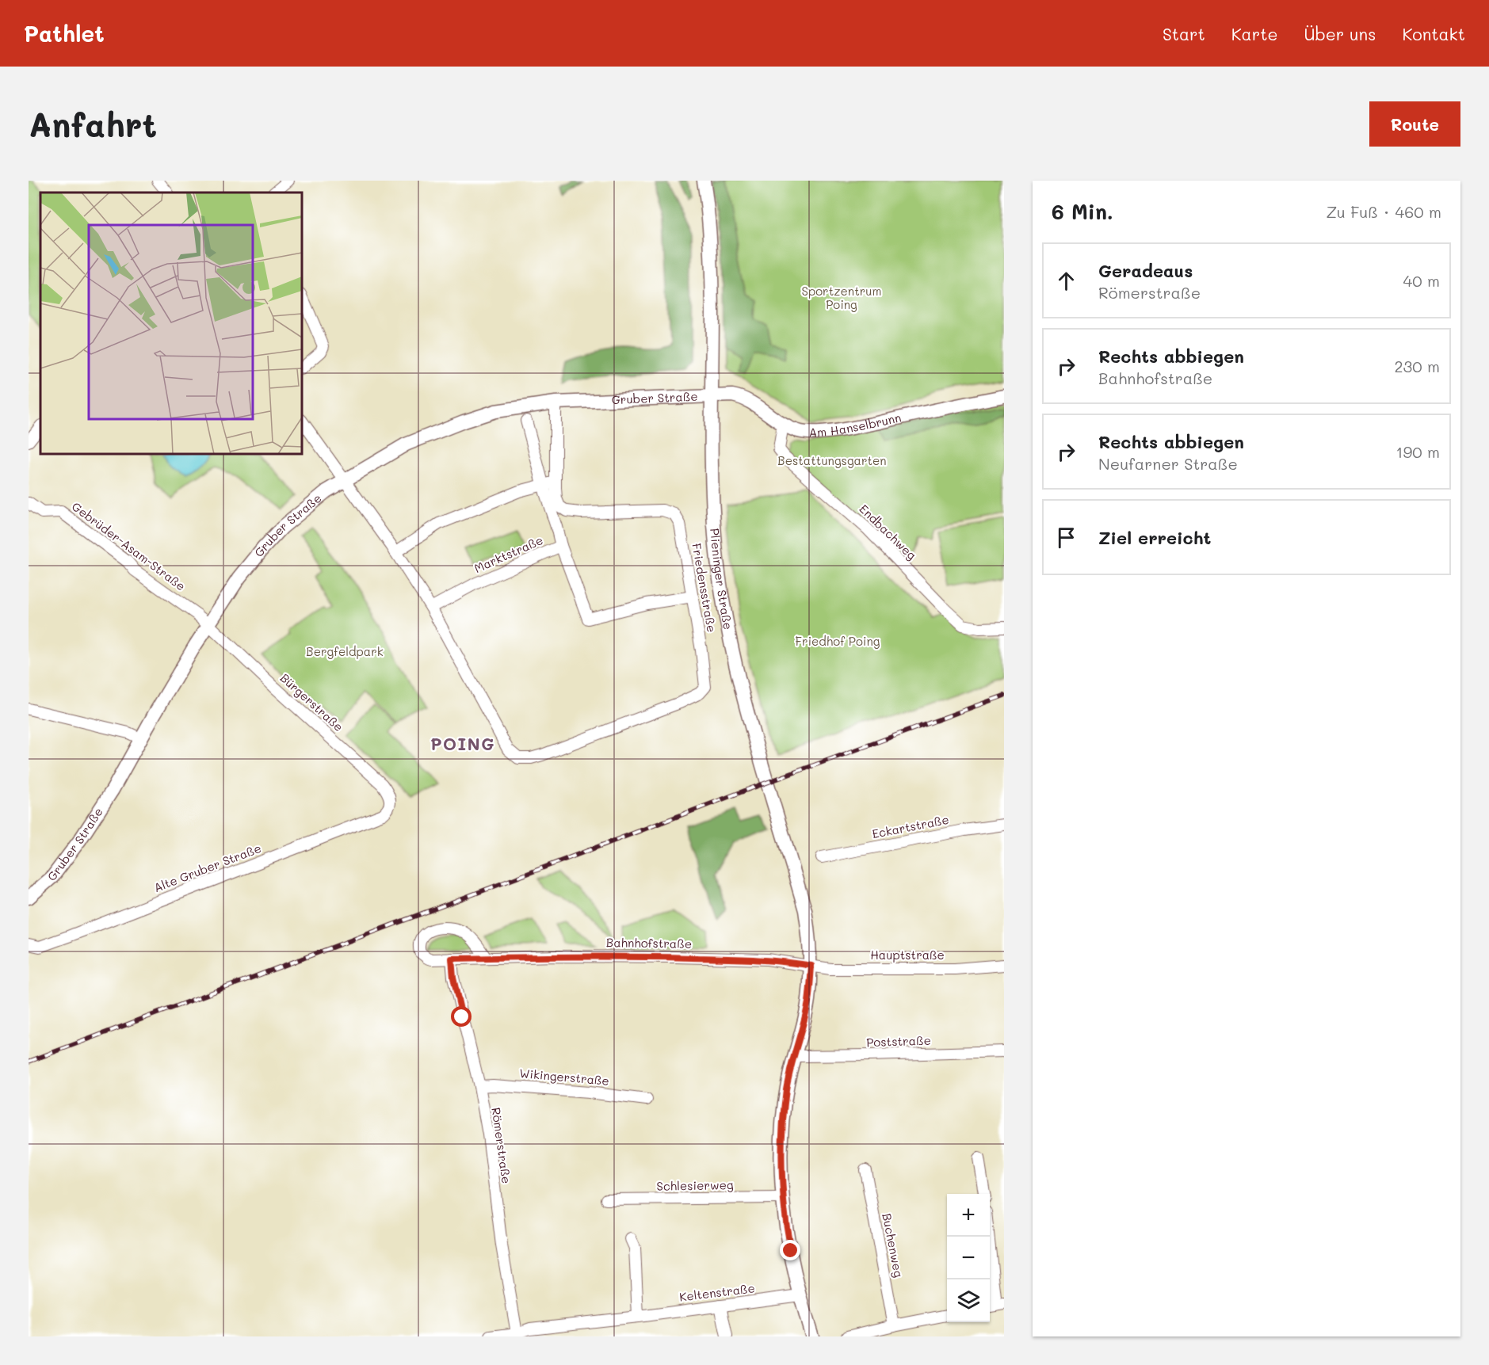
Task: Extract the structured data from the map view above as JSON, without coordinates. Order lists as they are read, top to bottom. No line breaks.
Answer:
{"streets":{"street":["Gruber Straße","Am Hanselbrunn","Endbachweg","Gebrüder-Asam-Straße","Marktstraße","Plieninger Straße","Friedensstraße","Bürgerstraße","Eckartstraße","Alte Gruber Straße","Bahnhofstraße","Hauptstraße","Poststraße","Wikingerstraße","Römerstraße","Schlesierweg","Buchenweg","Keltenstraße"]},"crossings":[["Gruber Straße","Am Hanselbrunn"],["Gruber Straße","Gebrüder-Asam-Straße"],["Gruber Straße","Plieninger Straße"],["Gruber Straße","Friedensstraße"],["Gruber Straße","Bürgerstraße"],["Am Hanselbrunn","Endbachweg"],["Am Hanselbrunn","Plieninger Straße"],["Gebrüder-Asam-Straße","Bürgerstraße"],["Marktstraße","Friedensstraße"],["Plieninger Straße","Bahnhofstraße"],["Plieninger Straße","Hauptstraße"],["Plieninger Straße","Poststraße"],["Plieninger Straße","Schlesierweg"],["Plieninger Straße","Keltenstraße"],["Bürgerstraße","Alte Gruber Straße"],["Bahnhofstraße","Hauptstraße"],["Bahnhofstraße","Römerstraße"],["Wikingerstraße","Römerstraße"],["Römerstraße","Keltenstraße"]],"districts":["POING"],"parks":["Sportzentrum Poing","Bestattungsgarten","Friedhof Poing","Bergfeldpark"],"page":{"header":"Pathlet","nav":["Start","Karte","Über uns","Kontakt"],"buttons":"Route","title":"Anfahrt","heading":["6 Min.","Zu Fuß · 460 m"],"list":[["Geradeaus","Römerstraße","40 m"],["Rechts abbiegen","Bahnhofstraße","230 m"],["Rechts abbiegen","Neufarner Straße","190 m"],"Ziel erreicht"],"map_buttons":["+","−"]}}
